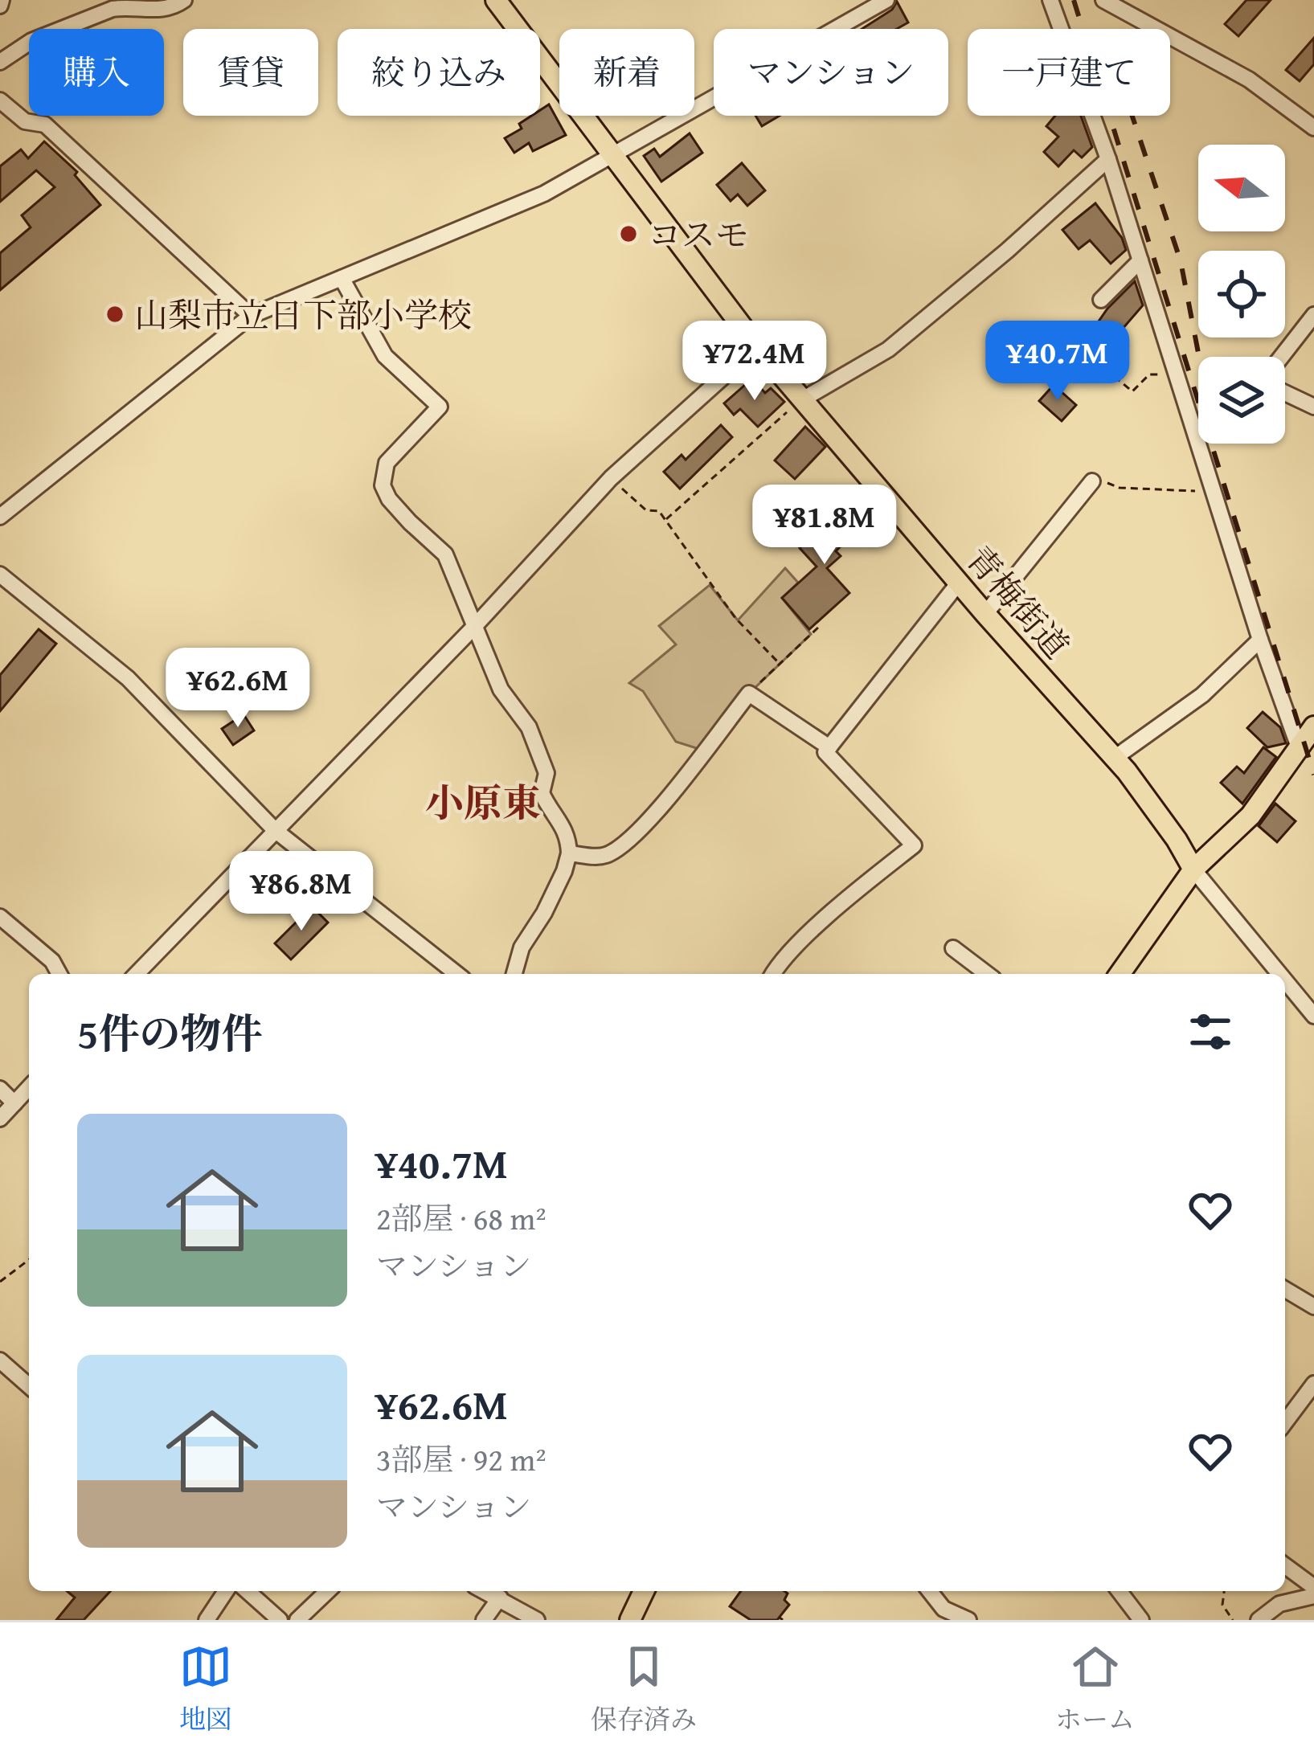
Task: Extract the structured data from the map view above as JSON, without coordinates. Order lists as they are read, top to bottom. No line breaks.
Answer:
{"streets":{"main road":["青梅街道"]},"districts":["小原東"],"places":["コスモ","山梨市立日下部小学校"],"north":"left","page":{"chip":["購入","賃貸","絞り込み","新着","マンション","一戸建て"],"price":["¥72.4M","¥40.7M","¥81.8M","¥62.6M","¥86.8M"],"heading":"5件の物件","list":[{"name":"¥40.7M","note":"2部屋 · 68 m² · マンション"},{"name":"¥62.6M","note":"3部屋 · 92 m² · マンション"}],"tabs":["地図","保存済み","ホーム"]}}
